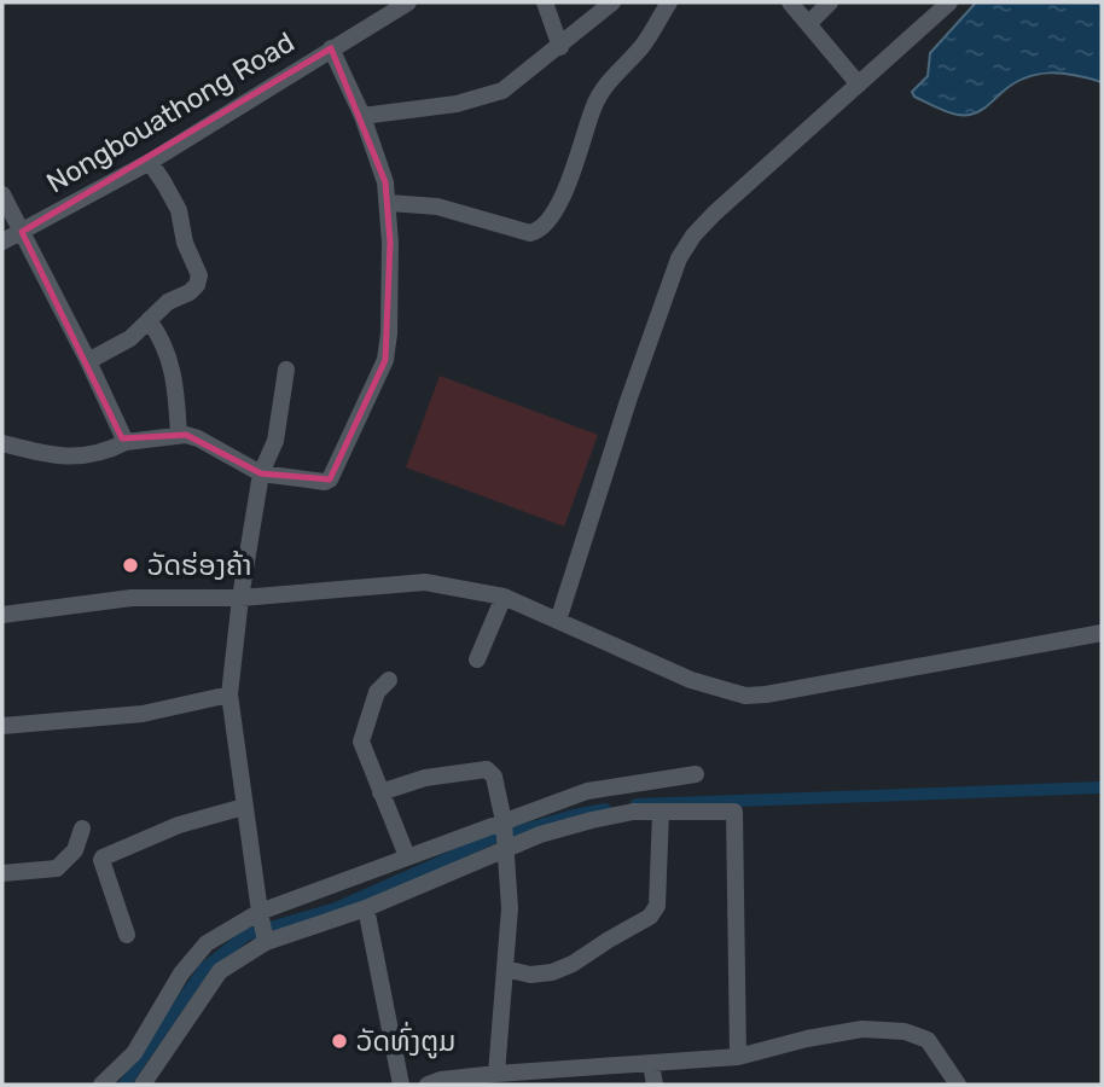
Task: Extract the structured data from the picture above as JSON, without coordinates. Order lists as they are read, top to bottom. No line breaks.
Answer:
{"streets":{"street":["Nongbouathong Road"]},"places":["ວັດຮ່ອງຄ້າ","ວັດທົ່ງຕູມ"]}
